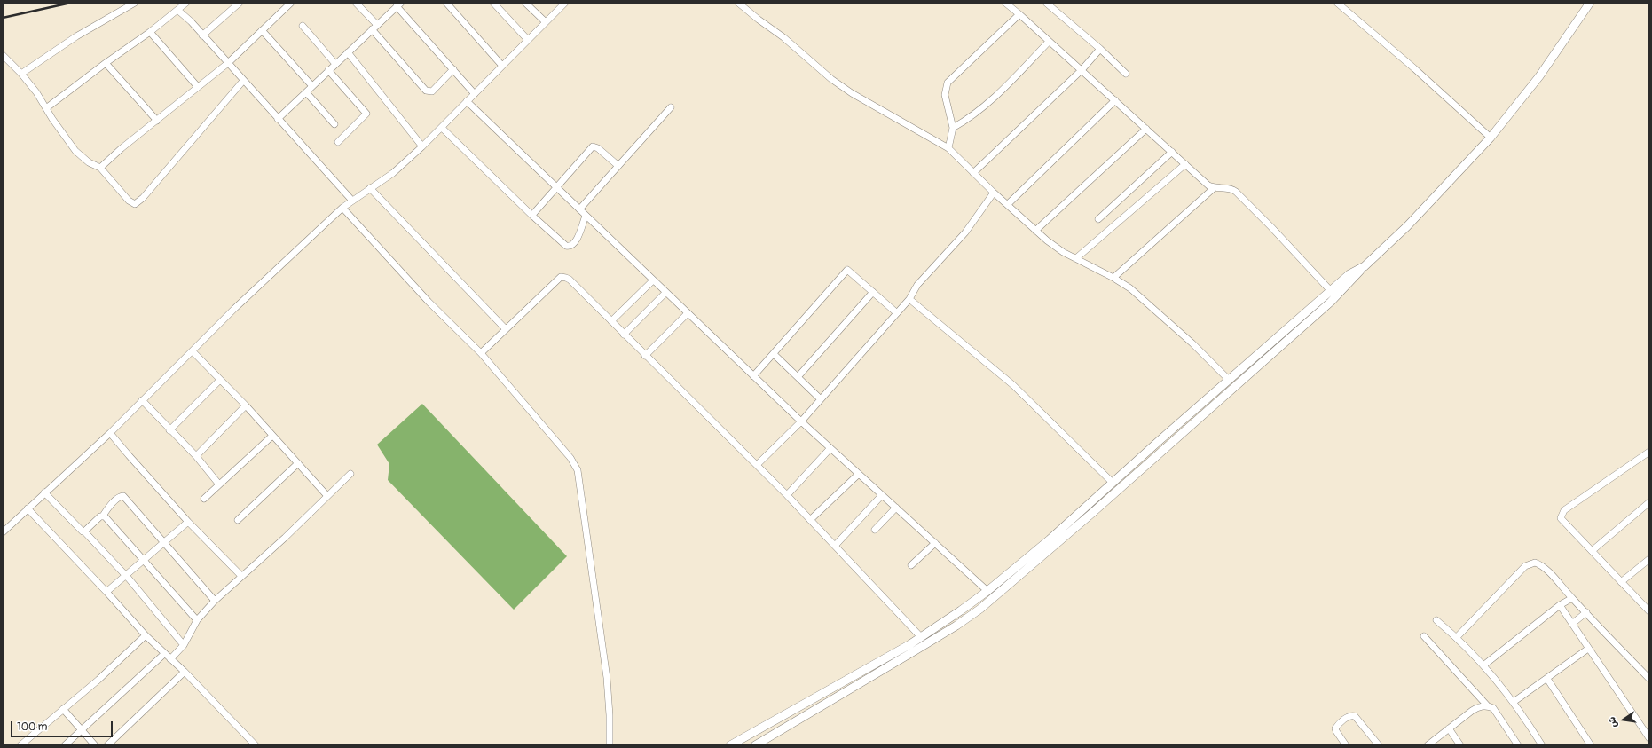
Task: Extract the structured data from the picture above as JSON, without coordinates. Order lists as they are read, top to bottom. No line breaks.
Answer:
{"scale_bar":"100 m","north":"left"}
